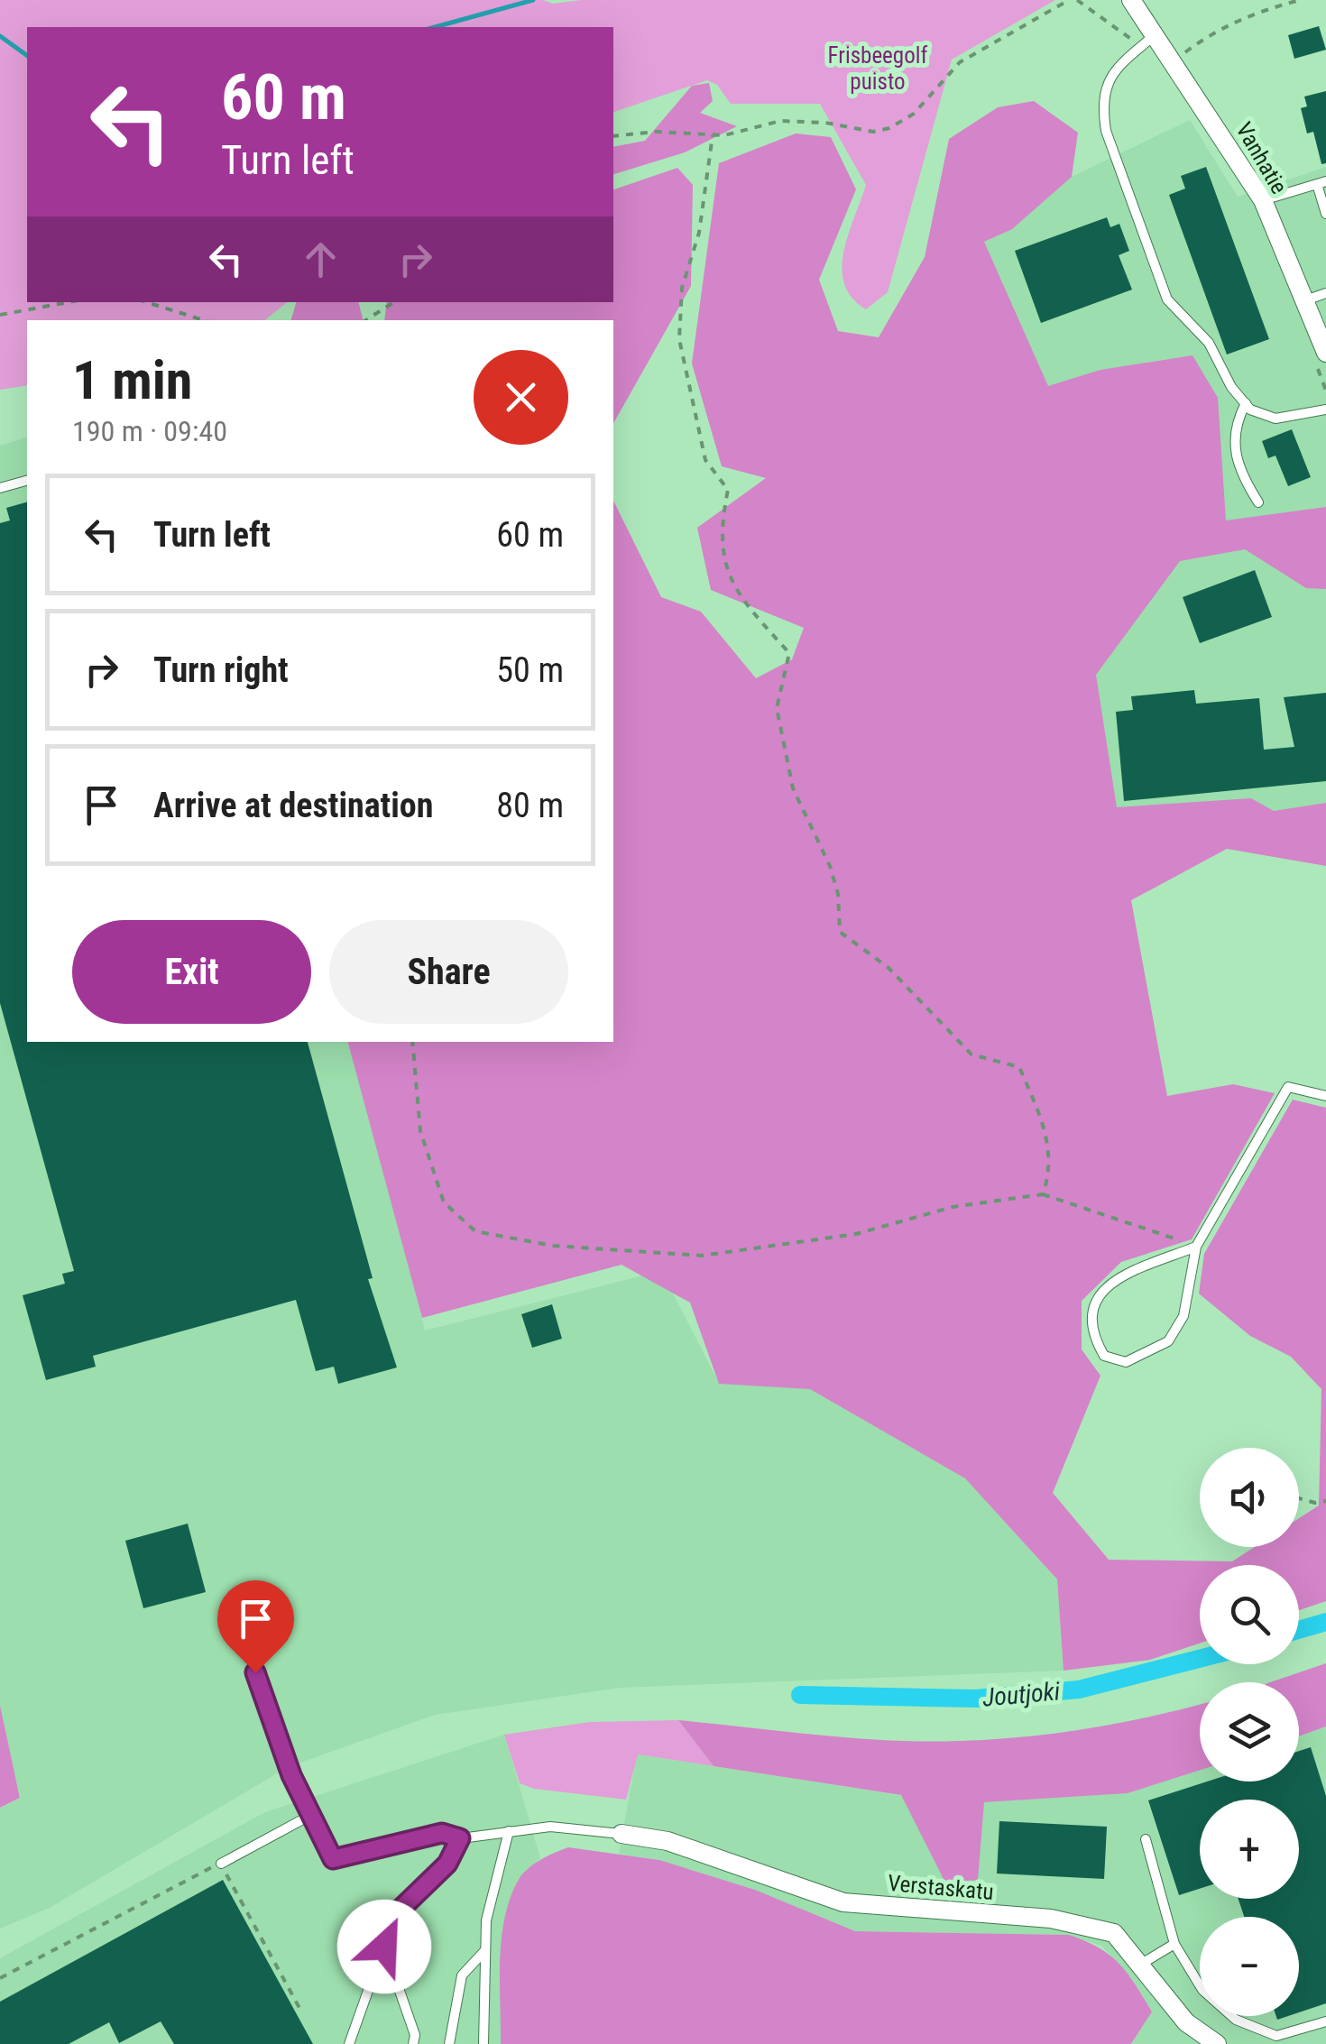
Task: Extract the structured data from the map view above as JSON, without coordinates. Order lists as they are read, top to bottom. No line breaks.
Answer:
{"streets":{"street":["Vanhatie","Verstaskatu"]},"water":["Joutjoki"],"parks":["Frisbeegolf puisto"],"page":{"turn":["60 m","Turn left"],"heading":["1 min","190 m · 09:40"],"list":[{"name":"Turn left","value":"60 m"},{"name":"Turn right","value":"50 m"},{"name":"Arrive at destination","value":"80 m"}],"buttons":["Exit","Share"],"map_buttons":["+","−"]}}
